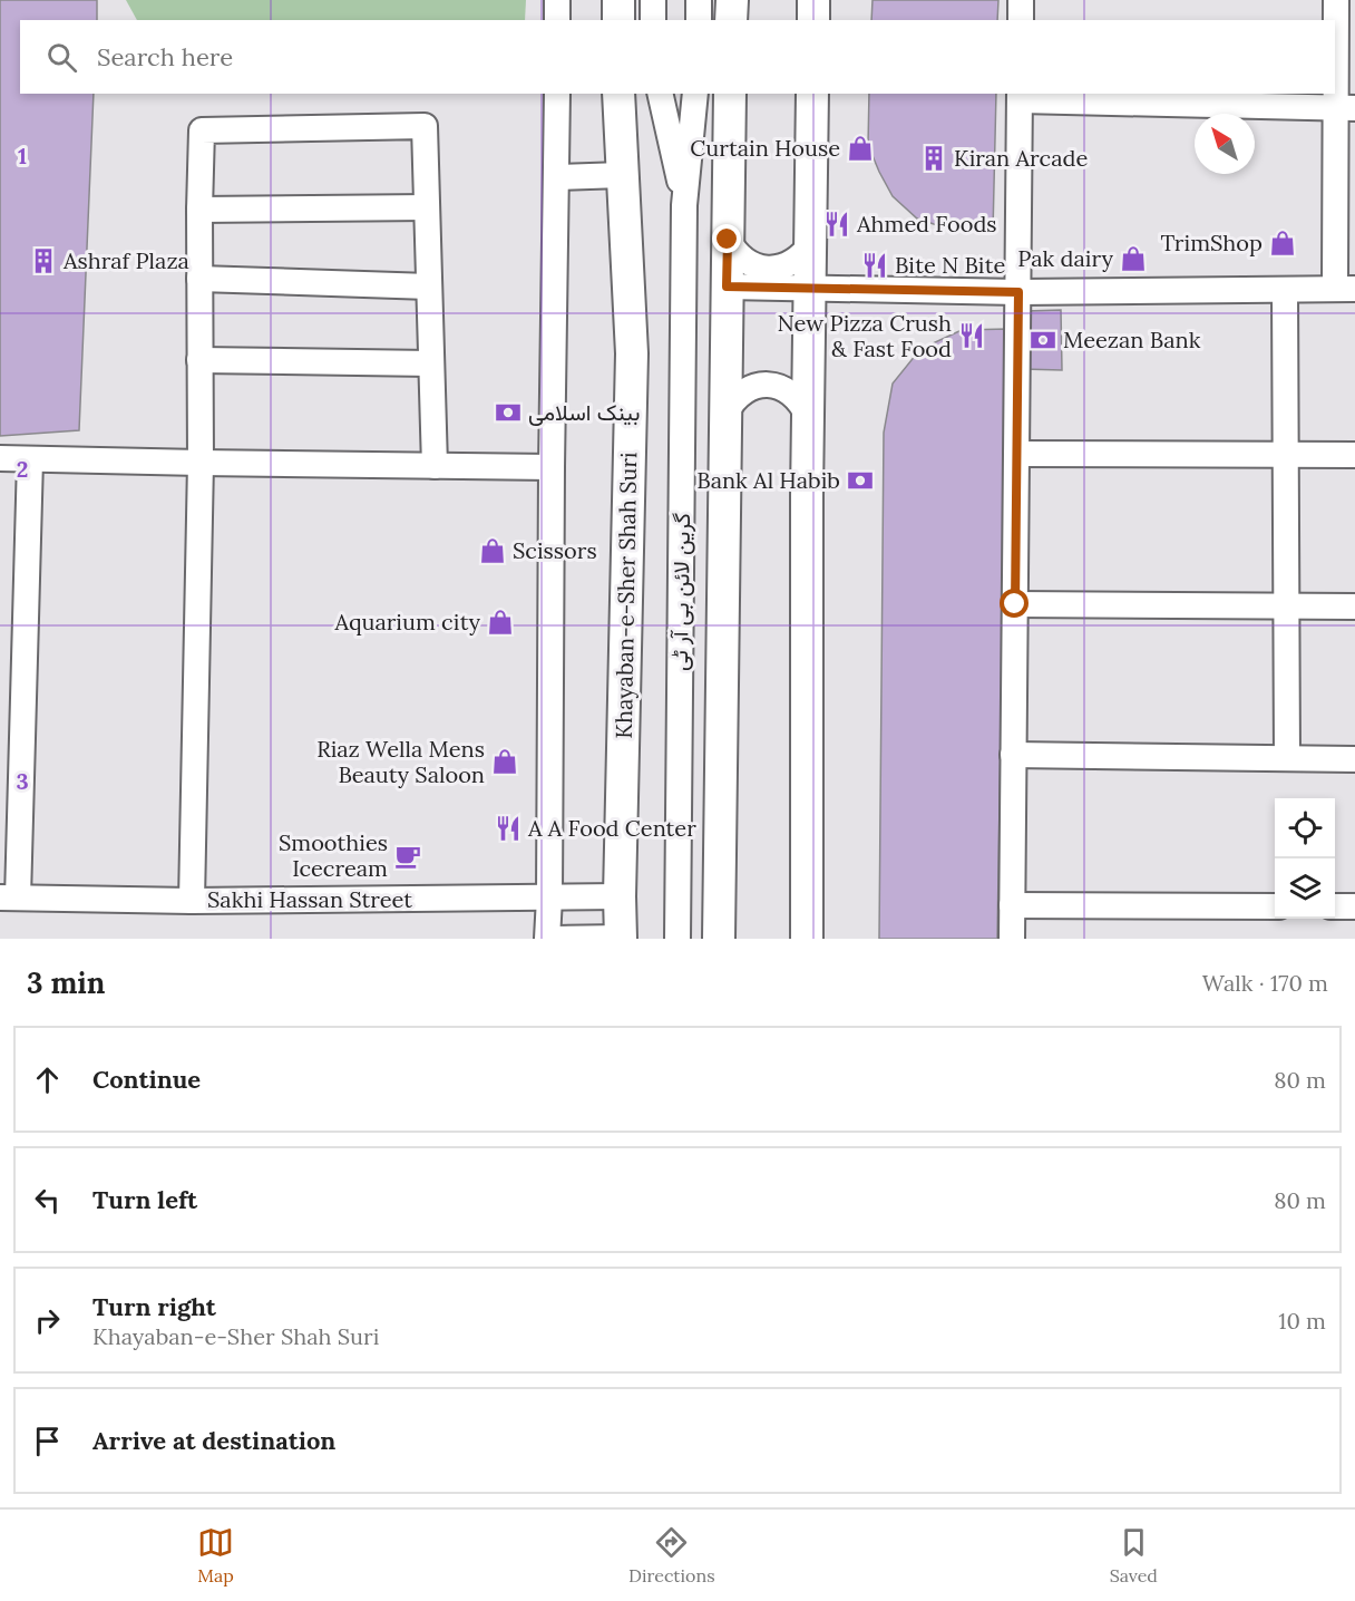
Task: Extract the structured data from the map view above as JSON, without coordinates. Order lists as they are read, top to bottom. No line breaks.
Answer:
{"streets":{"main road":["Khayaban-e-Sher Shah Suri"],"street":["گرین لائن بی آر ٹی","Sakhi Hassan Street"]},"crossings":[["Khayaban-e-Sher Shah Suri","Sakhi Hassan Street"]],"places":{"shop":["Curtain House","TrimShop","Pak dairy","Scissors","Aquarium city","Riaz Wella Mens Beauty Saloon"],"building":["Kiran Arcade","Ashraf Plaza"],"restaurant":["Ahmed Foods","Bite N Bite","New Pizza Crush & Fast Food","A A Food Center"],"bank":["Meezan Bank","بینک اسلامی","Bank Al Habib"],"cafe":["Smoothies Icecream"]},"north":"top left","page":{"search":"Search here","heading":["3 min","Walk · 170 m"],"list":[["Continue","80 m"],["Turn left","80 m"],["Turn right","Khayaban-e-Sher Shah Suri","10 m"],"Arrive at destination"],"nav":["Map","Directions","Saved"]},"grid":{"rows":["1","2","3"]}}
